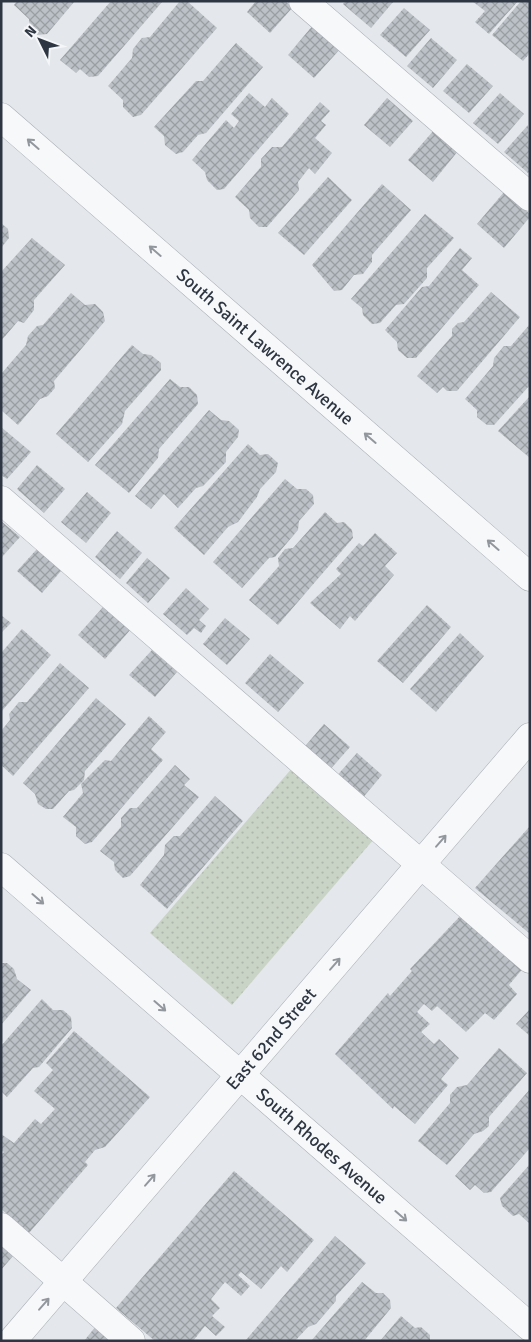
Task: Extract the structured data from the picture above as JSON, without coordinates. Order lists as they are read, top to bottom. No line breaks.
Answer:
{"streets":{"street":["South Saint Lawrence Avenue","East 62nd Street","South Rhodes Avenue"]},"crossings":[["East 62nd Street","South Rhodes Avenue"]],"one_way":["South Saint Lawrence Avenue","East 62nd Street","South Rhodes Avenue"],"north":"top left"}
